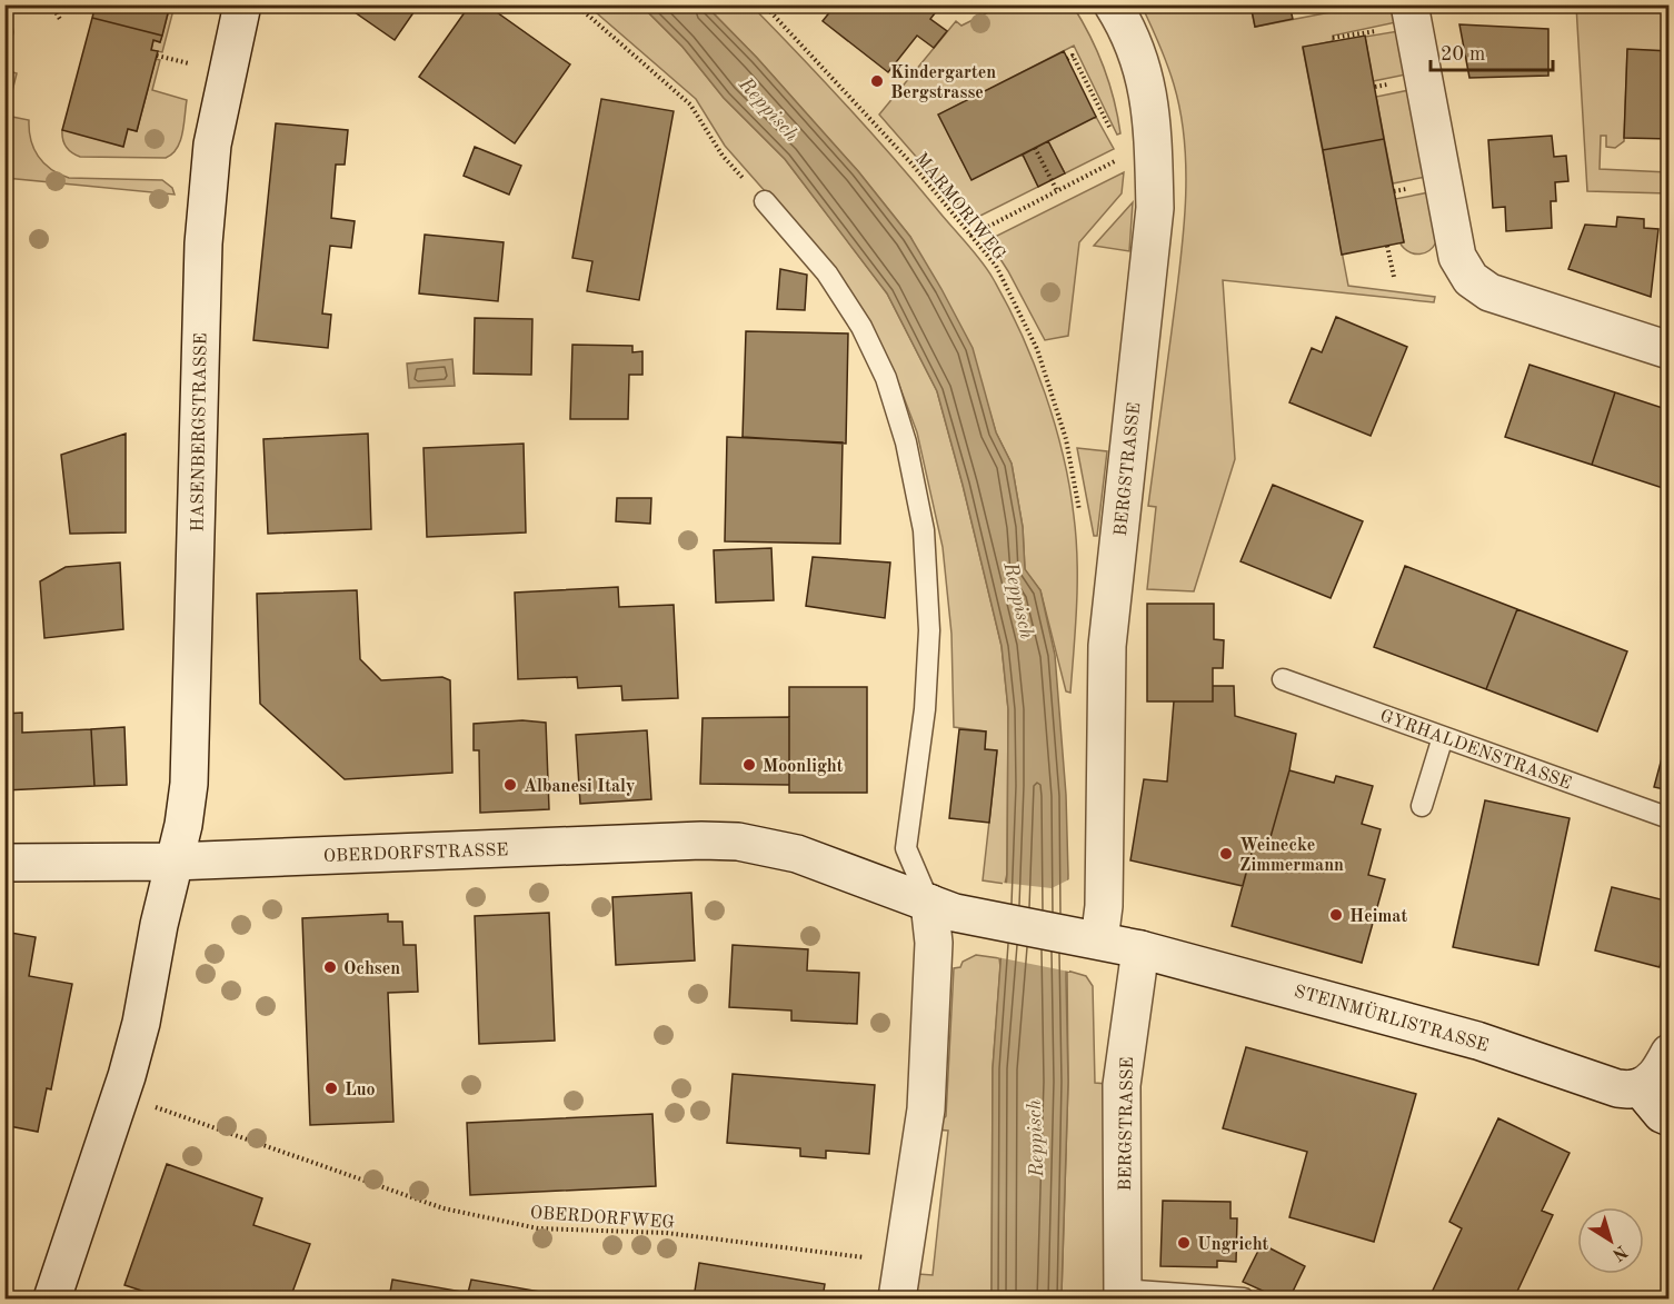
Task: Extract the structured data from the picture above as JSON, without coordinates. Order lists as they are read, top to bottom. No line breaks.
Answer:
{"streets":{"street":["HASENBERGSTRASSE","BERGSTRASSE","OBERDORFSTRASSE","STEINMÜRLISTRASSE"],"lane":["GYRHALDENSTRASSE"],"path":["MARMORIWEG","OBERDORFWEG"]},"crossings":[["HASENBERGSTRASSE","OBERDORFSTRASSE"],["BERGSTRASSE","OBERDORFSTRASSE"],["BERGSTRASSE","STEINMÜRLISTRASSE"],["OBERDORFSTRASSE","STEINMÜRLISTRASSE"]],"water":["Reppisch"],"places":["Kindergarten Bergstrasse","Moonlight","Albanesi Italy","Weinecke Zimmermann","Heimat","Ochsen","Luo","Ungricht"],"scale_bar":"20 m","north":"bottom right"}
